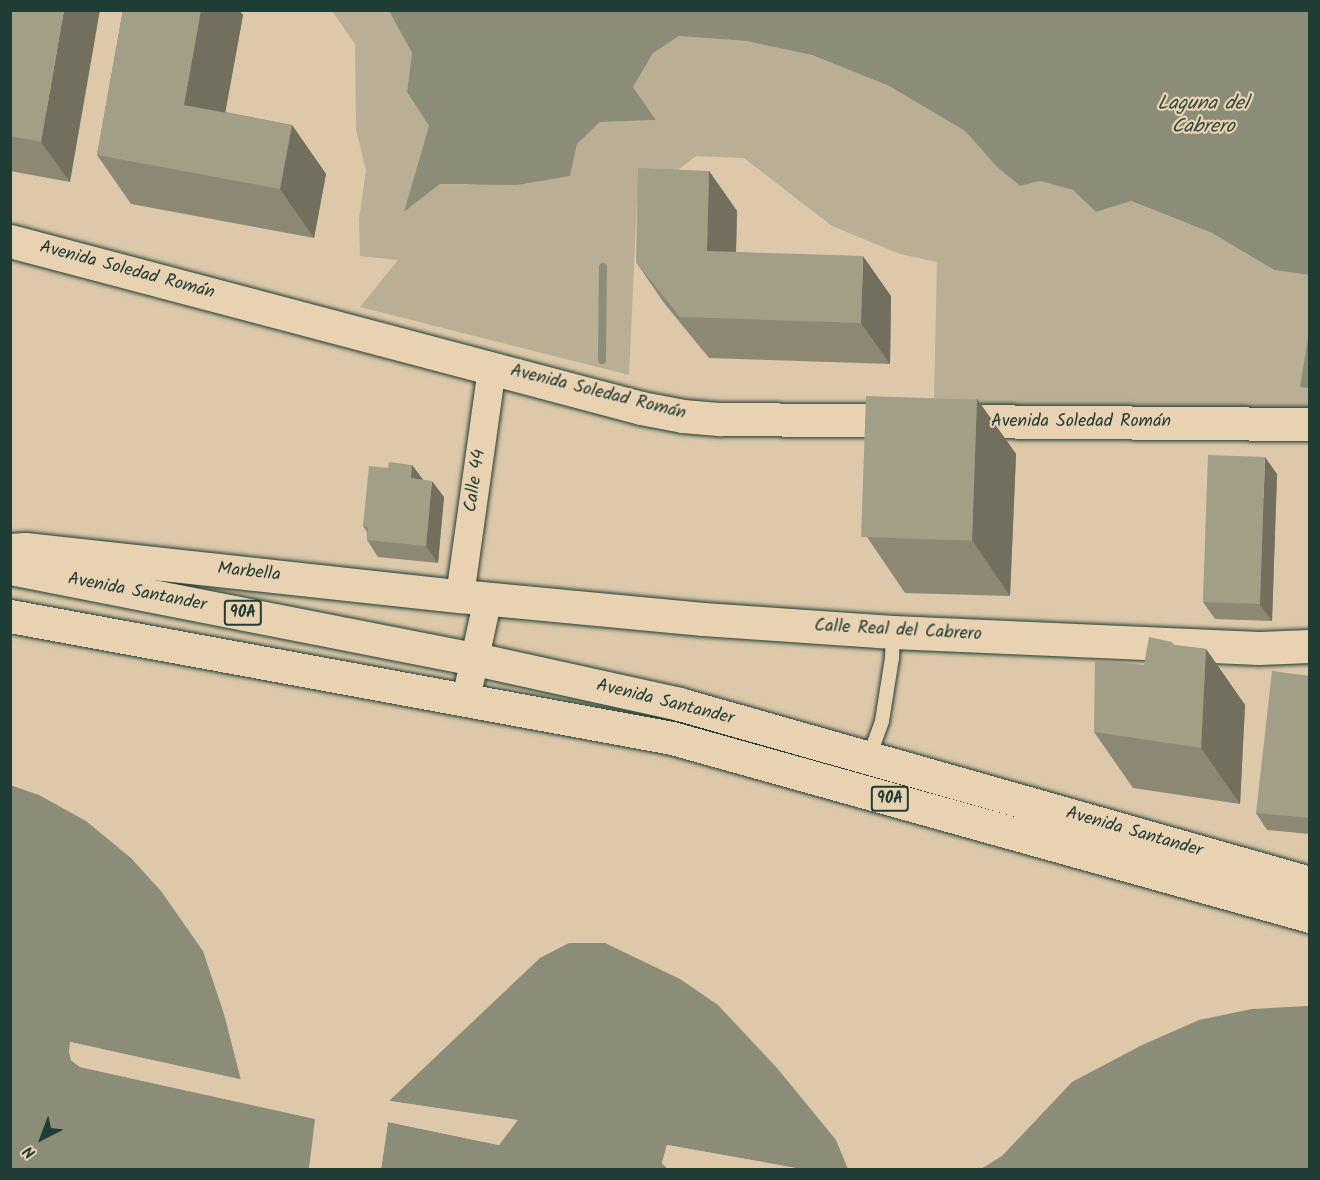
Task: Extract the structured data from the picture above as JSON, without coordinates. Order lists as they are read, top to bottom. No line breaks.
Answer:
{"streets":{"main road":["Avenida Soledad Román","Marbella","Avenida Santander","90A","Calle Real del Cabrero"],"street":["Calle 44"]},"crossings":[["Avenida Soledad Román","Calle 44"],["Calle 44","Marbella"],["Calle 44","Avenida Santander"],["Calle 44","Calle Real del Cabrero"],["Marbella","Calle Real del Cabrero"]],"water":["Laguna del Cabrero"],"north":"bottom left"}
